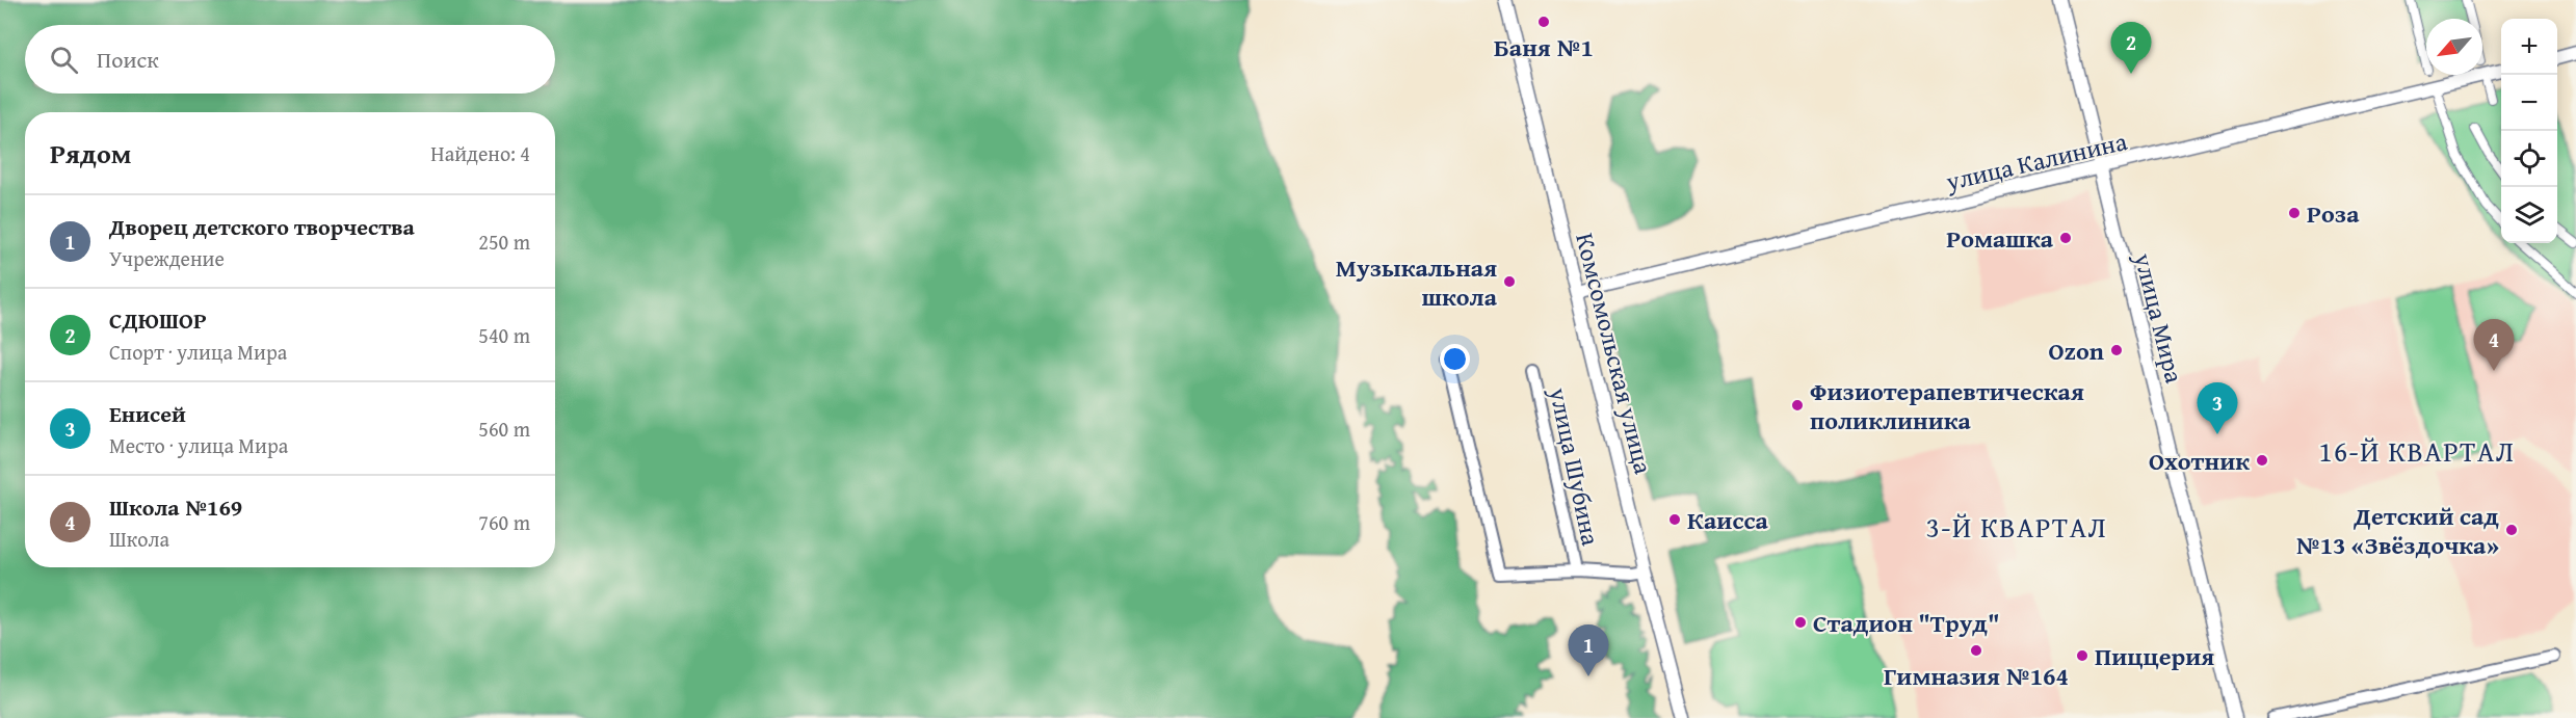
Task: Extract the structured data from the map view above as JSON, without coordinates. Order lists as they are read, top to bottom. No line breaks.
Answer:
{"streets":{"street":["улица Калинина","улица Мира","Комсомольская улица","улица Шубина"]},"crossings":[["улица Калинина","улица Мира"],["улица Калинина","Комсомольская улица"]],"districts":["16-Й КВАРТАЛ","3-Й КВАРТАЛ"],"places":["Баня №1","Роза","Ромашка","Музыкальная школа","Ozon","Физиотерапевтическая поликлиника","Охотник","Каисса","Детский сад №13 «Звёздочка»","Стадион \"Труд\"","Гимназия №164","Пиццерия"],"north":"bottom left","page":{"map_buttons":["+","−"],"pins":["2","4","3","1"],"search":"Поиск","heading":["Рядом","Найдено: 4"],"list":[{"mark":"1","name":"Дворец детского творчества","note":"Учреждение","value":"250 m"},{"mark":"2","name":"СДЮШОР","note":"Спорт · улица Мира","value":"540 m"},{"mark":"3","name":"Енисей","note":"Место · улица Мира","value":"560 m"},{"mark":"4","name":"Школа №169","note":"Школа","value":"760 m"}]}}
